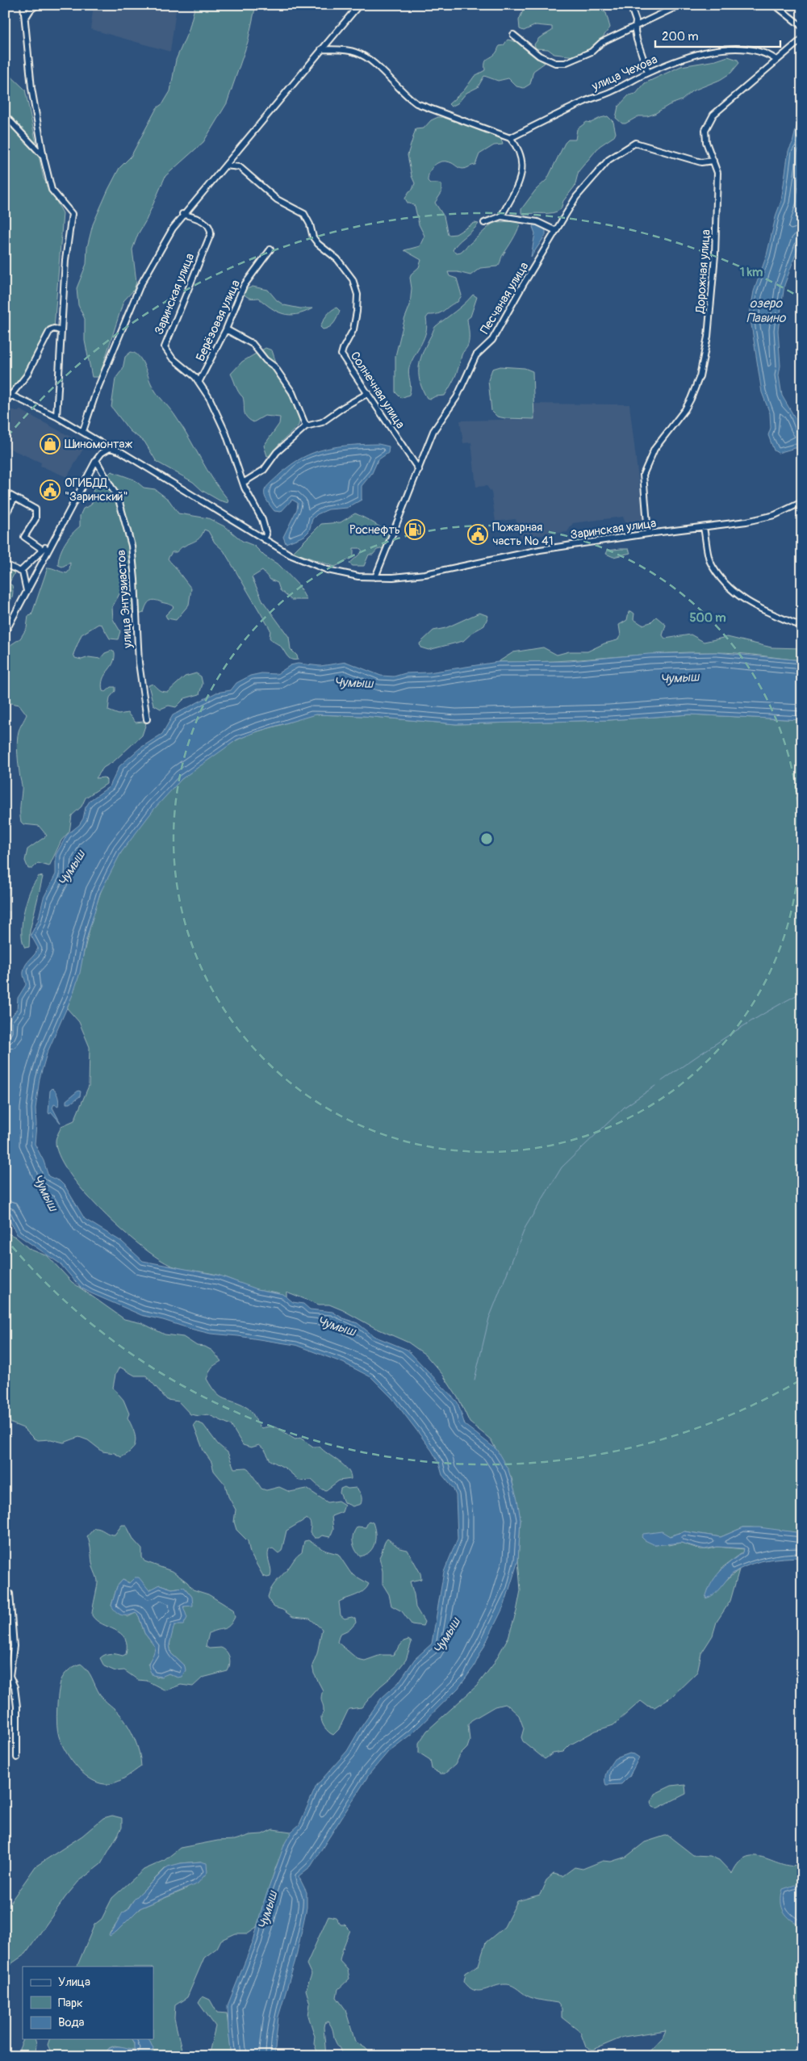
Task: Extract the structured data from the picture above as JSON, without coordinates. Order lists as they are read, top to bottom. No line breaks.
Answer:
{"streets":{"street":["улица Чехова","Дорожная улица","Заринская улица","Песчаная улица","Берёзовая улица","Солнечная улица","улица Энтузиастов"]},"crossings":[["улица Чехова","Дорожная улица"],["Дорожная улица","Заринская улица"],["Дорожная улица","Песчаная улица"],["Заринская улица","Песчаная улица"],["Заринская улица","Берёзовая улица"],["Песчаная улица","Солнечная улица"]],"water":["озеро Павино","Чумыш"],"places":{"shop":["Шиномонтаж"],"public building":["ОГИБДД \"Заринский\"","Пожарная часть № 41"],"fuel station":["Роснефть"]},"legend":["Улица","Парк","Вода"],"scale_bar":"200 m","rings":["1 km","500 m"]}
